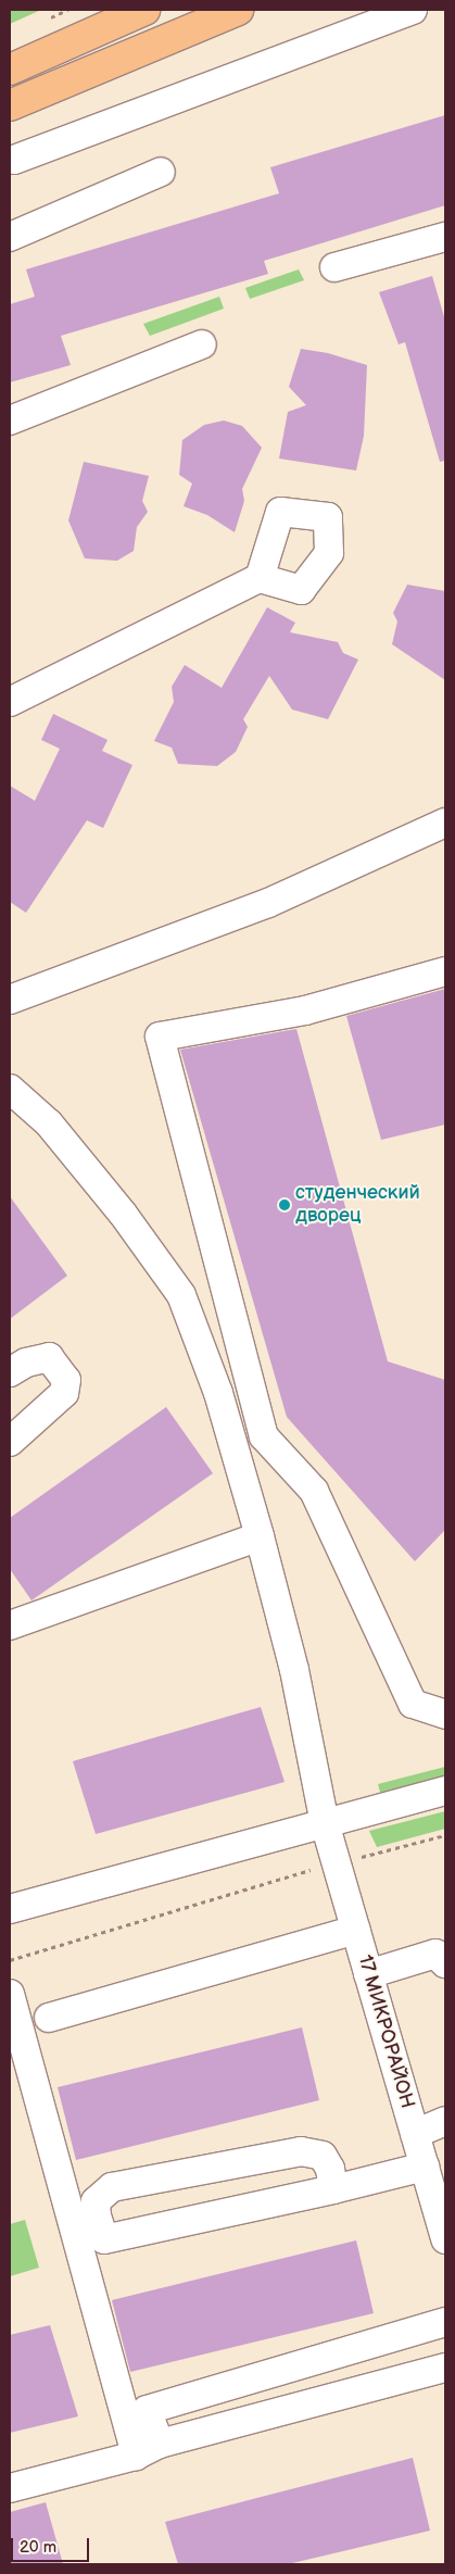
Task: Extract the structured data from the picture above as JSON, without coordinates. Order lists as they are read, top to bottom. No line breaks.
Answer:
{"streets":{"street":["17 МИКРОРАЙОН"]},"places":["студенческий дворец"],"scale_bar":"20 m"}
